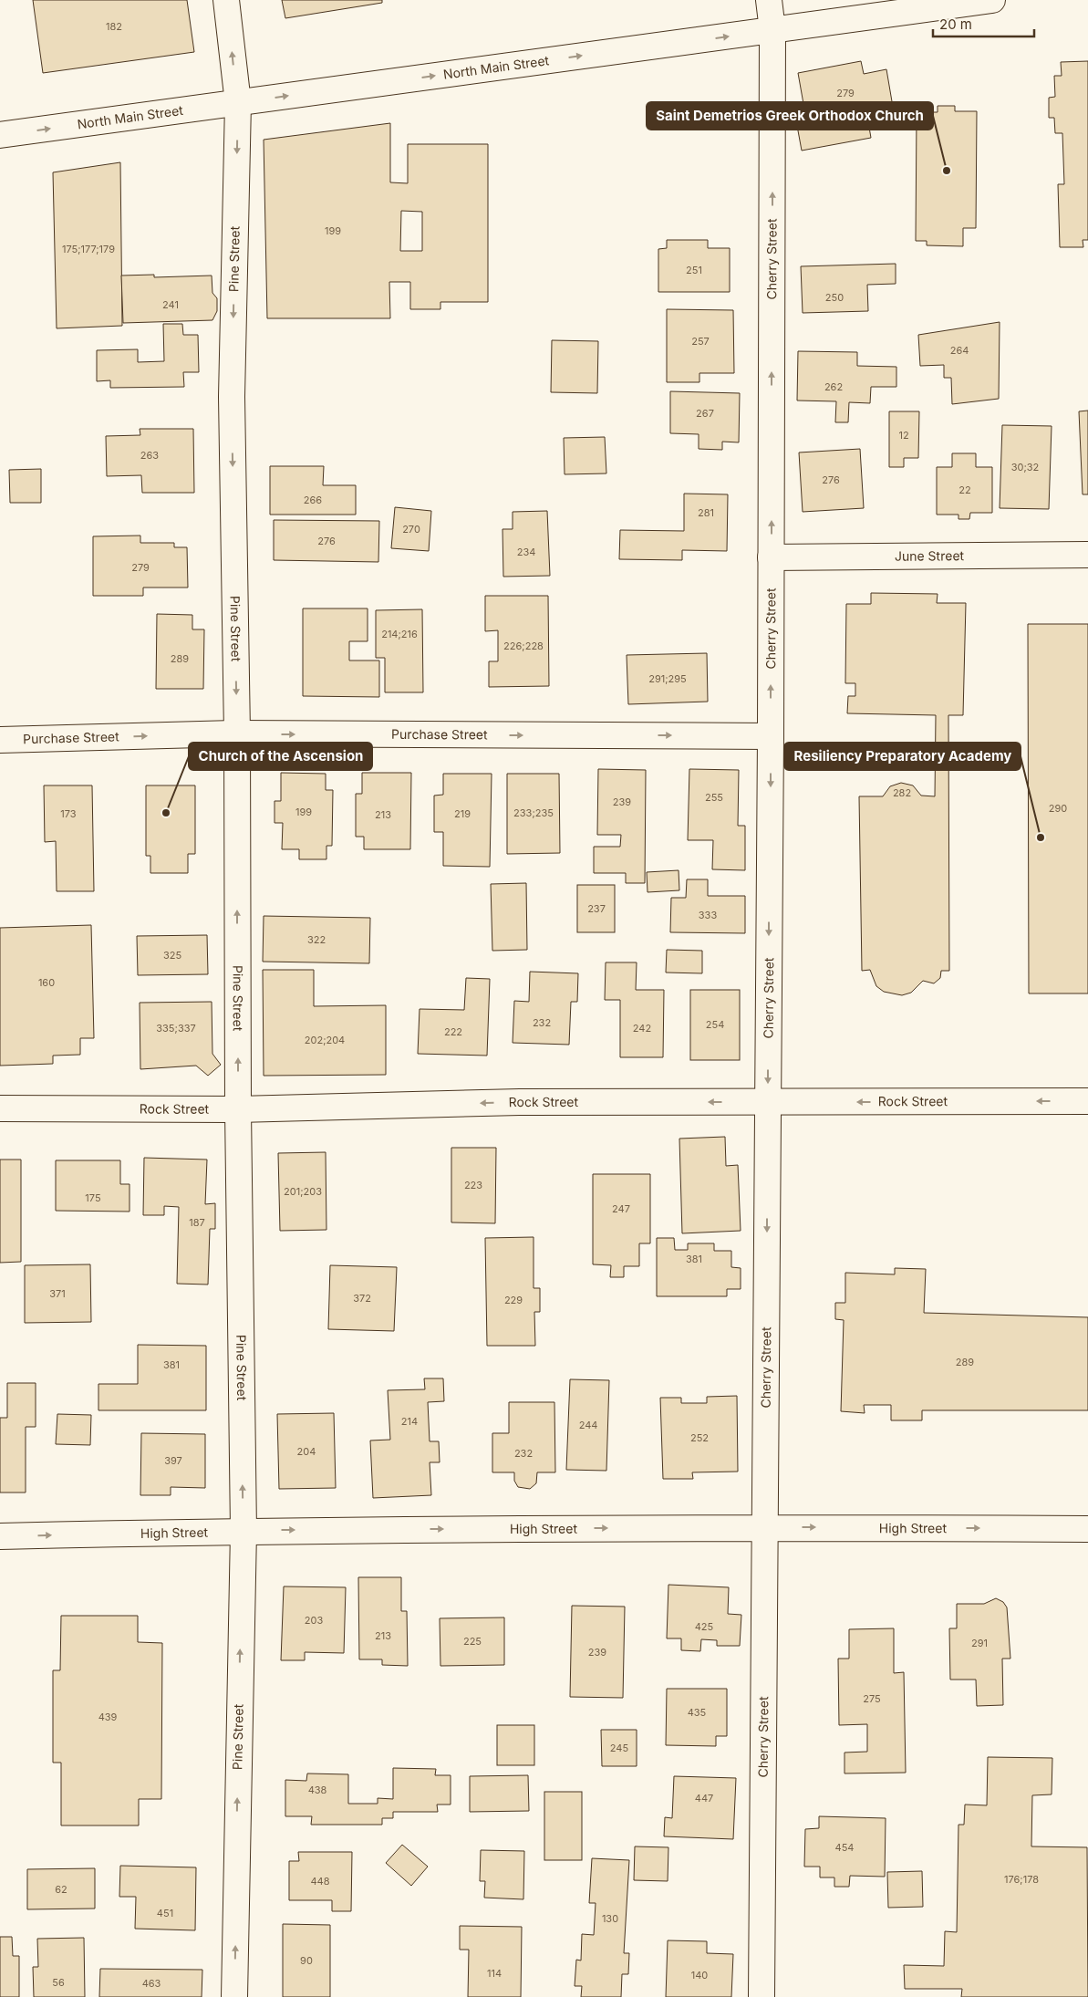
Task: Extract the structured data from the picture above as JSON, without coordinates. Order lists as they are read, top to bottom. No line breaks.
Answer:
{"streets":{"street":["North Main Street","Pine Street","Cherry Street","June Street","Purchase Street","Rock Street","High Street"]},"crossings":[["North Main Street","Pine Street"],["North Main Street","Cherry Street"],["Pine Street","Purchase Street"],["Pine Street","Rock Street"],["Pine Street","High Street"],["Cherry Street","June Street"],["Cherry Street","Purchase Street"],["Cherry Street","Rock Street"],["Cherry Street","High Street"]],"one_way":["North Main Street","Purchase Street","Rock Street","High Street"],"places":["Saint Demetrios Greek Orthodox Church","Church of the Ascension","Resiliency Preparatory Academy"],"house_numbers":["182","279","199","175;177;179","251","250","241","257","264","262","267","12","263","30;32","276","22","266","281","270","276","234","279","214;216","226;228","289","291;295","282","255","239","290","199","233;235","173","219","213","237","333","322","325","160","232","254","335;337","242","222","202;204","223","201;203","175","247","187","381","371","372","229","289","381","214","244","252","204","232","397","203","425","213","225","291","239","275","435","439","245","438","447","454","176;178","448","62","451","130","90","114","140","56","463"],"scale_bar":"20 m"}
